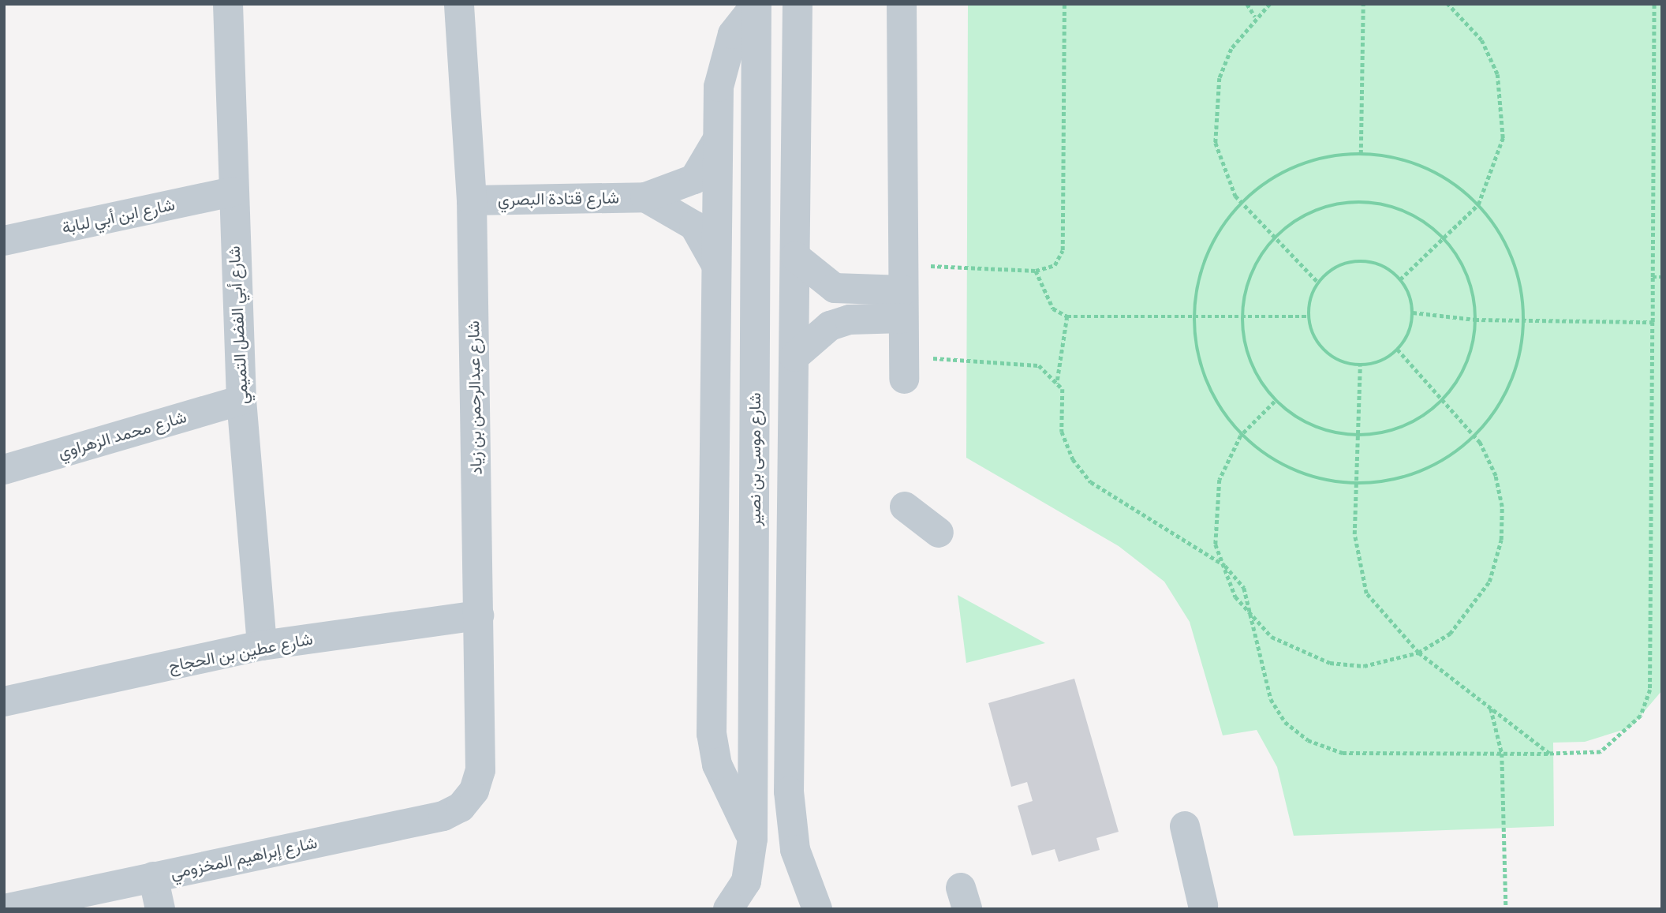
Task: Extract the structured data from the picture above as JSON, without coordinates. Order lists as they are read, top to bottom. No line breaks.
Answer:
{"streets":{"street":["شارع قتادة البصري","شارع ابن أبي لبابة","شارع أبي الفضل التميمي","شارع عبدالرحمن بن زياد","شارع محمد الزهراوي","شارع موسى بن نصير","شارع عطين بن الحجاج","شارع إبراهيم المخزومي"]},"crossings":[["شارع قتادة البصري","شارع عبدالرحمن بن زياد"],["شارع ابن أبي لبابة","شارع أبي الفضل التميمي"],["شارع أبي الفضل التميمي","شارع محمد الزهراوي"],["شارع أبي الفضل التميمي","شارع عطين بن الحجاج"],["شارع عبدالرحمن بن زياد","شارع عطين بن الحجاج"],["شارع عبدالرحمن بن زياد","شارع إبراهيم المخزومي"]]}
